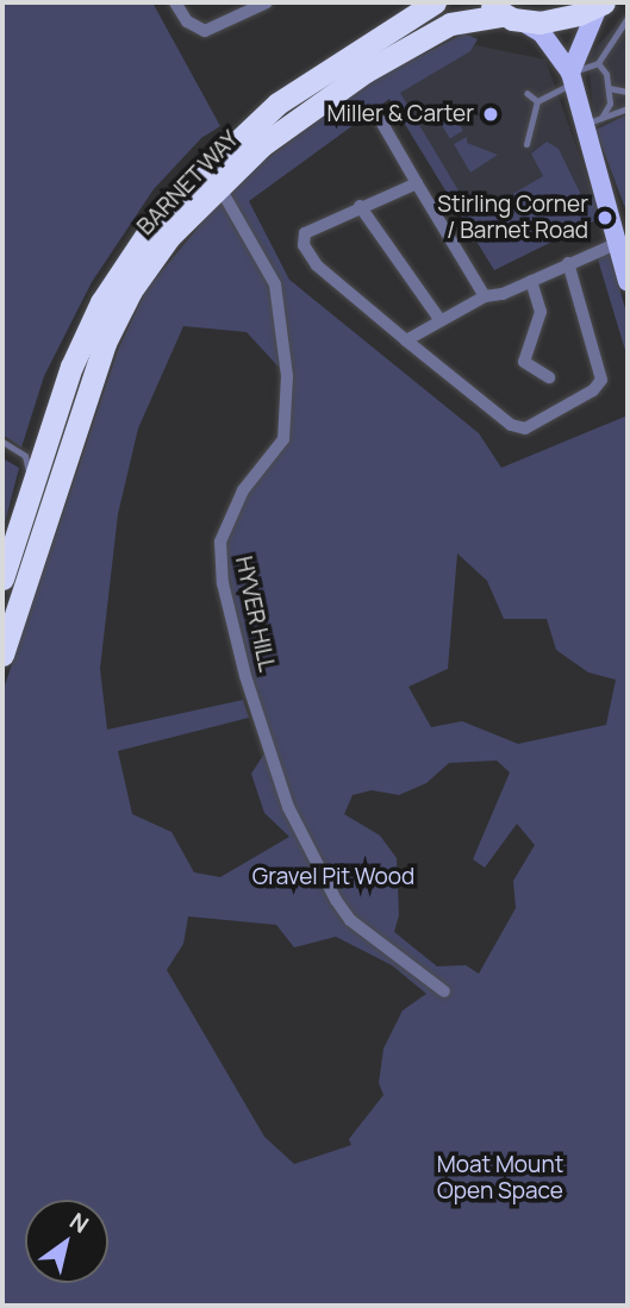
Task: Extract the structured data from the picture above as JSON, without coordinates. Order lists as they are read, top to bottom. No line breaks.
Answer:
{"streets":{"highway":["BARNET WAY"],"street":["HYVER HILL"]},"crossings":[["BARNET WAY","HYVER HILL"]],"parks":["Gravel Pit Wood","Moat Mount Open Space"],"places":["Miller & Carter","Stirling Corner / Barnet Road"],"north":"top right"}
